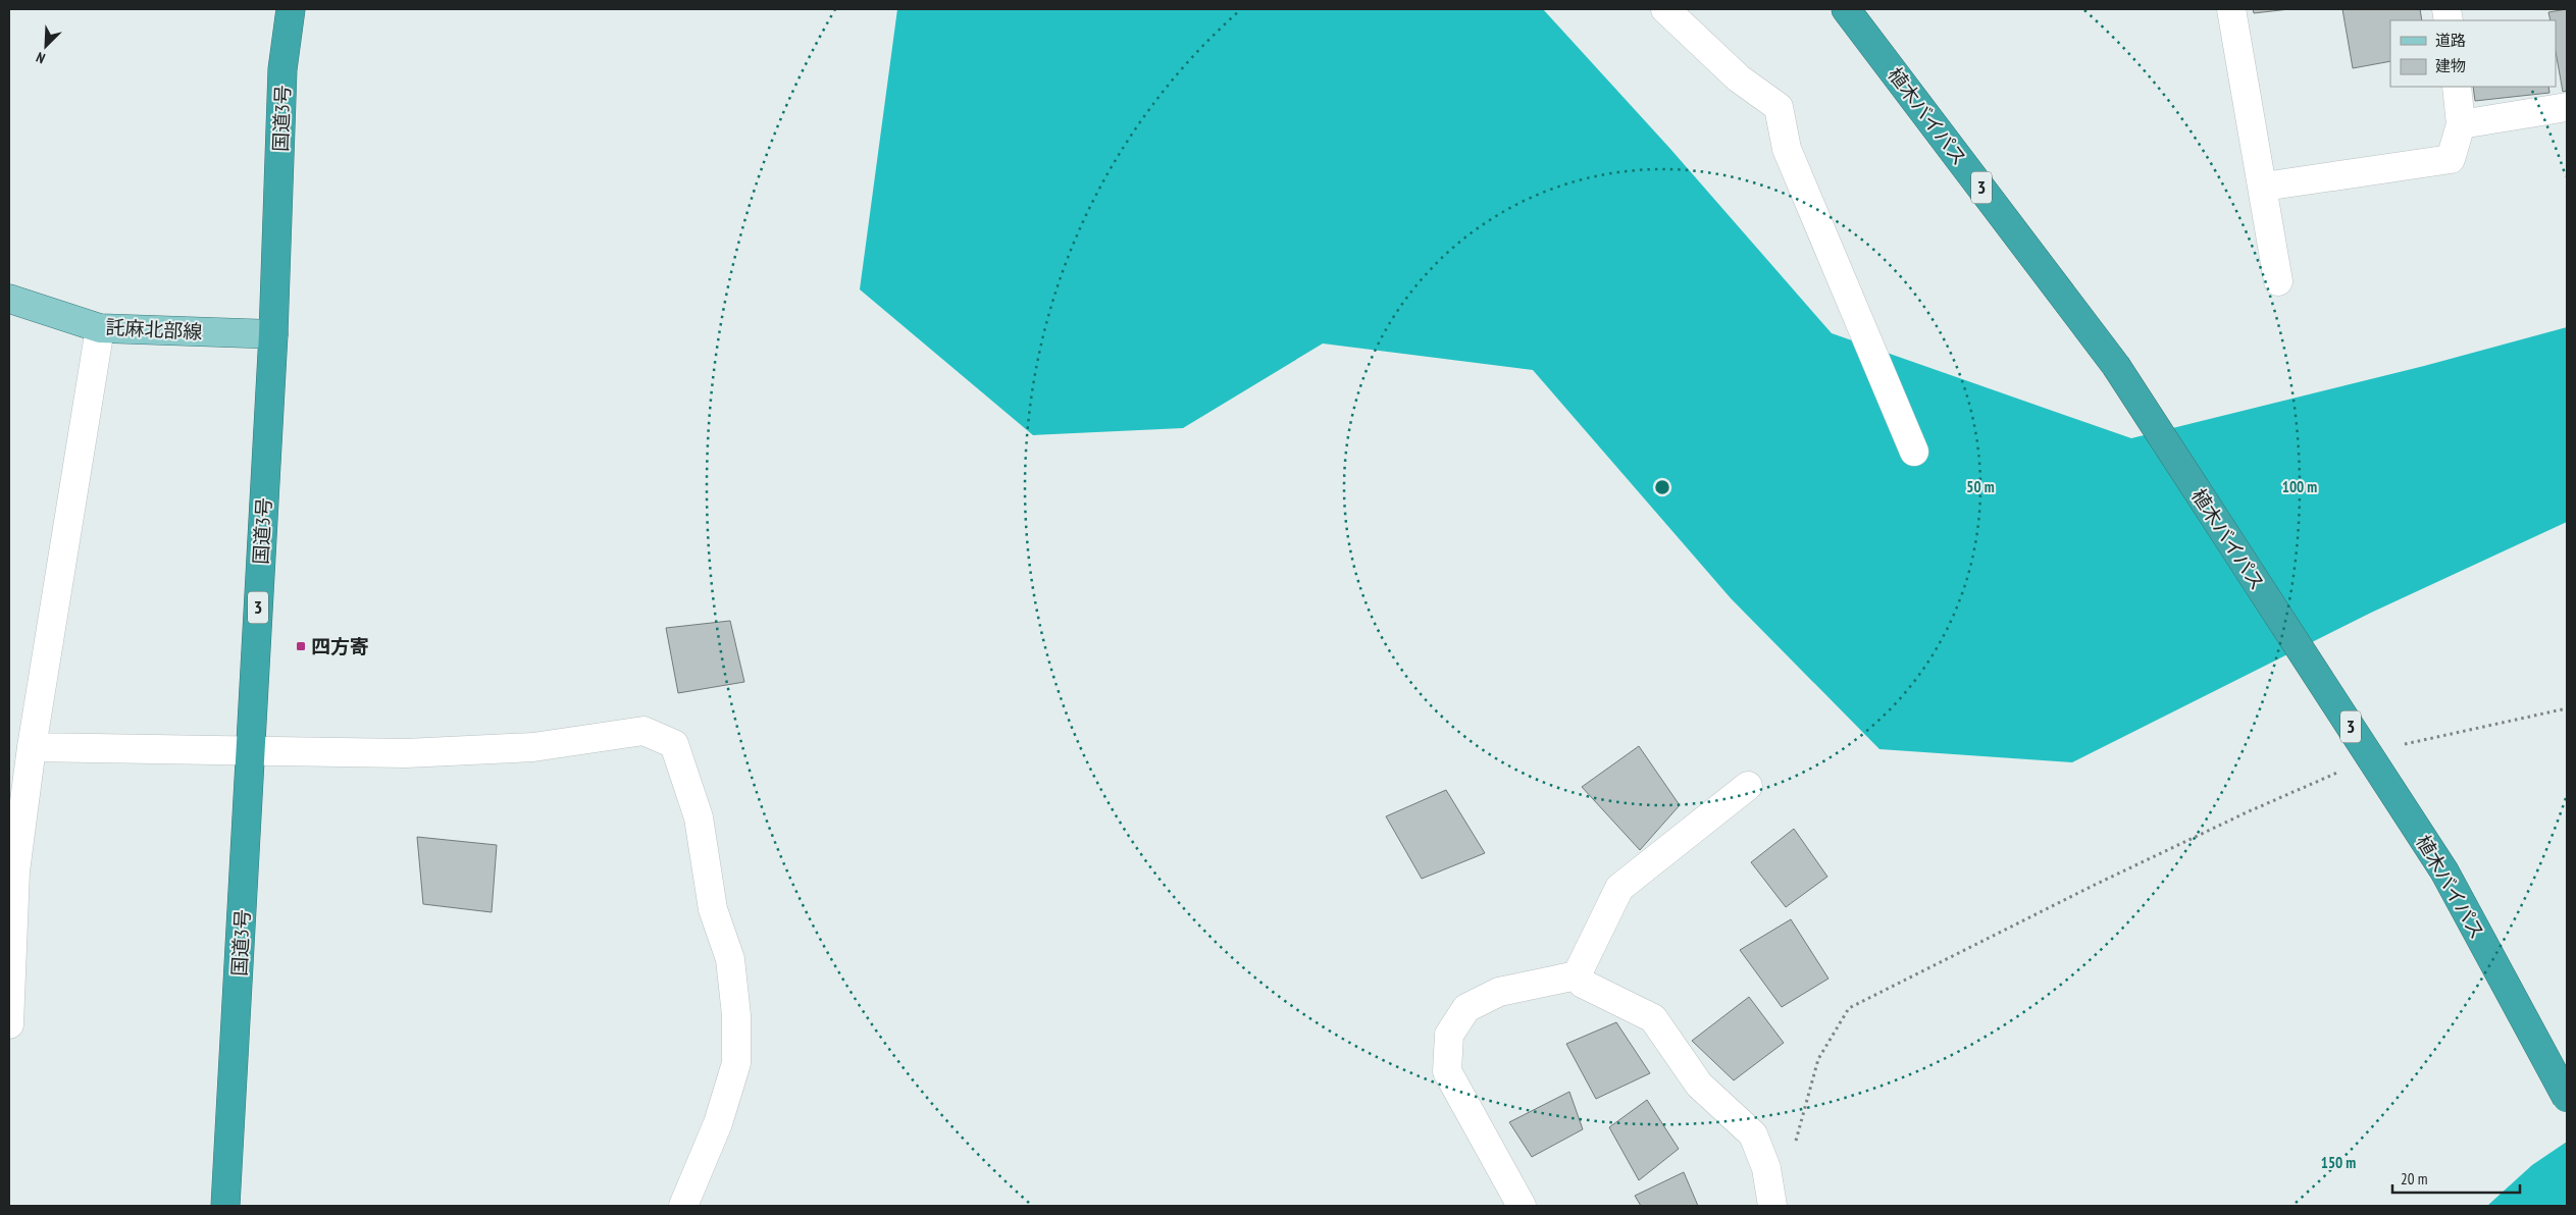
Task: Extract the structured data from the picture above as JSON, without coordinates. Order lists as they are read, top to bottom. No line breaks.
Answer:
{"streets":{"highway":["植木バイパス","国道3号","3"],"main road":["託麻北部線"]},"crossings":[["国道3号","託麻北部線"]],"places":{"transit":["四方寄"]},"legend":["道路","建物"],"scale_bar":"20 m","north":"bottom left","rings":["50 m","100 m","150 m"]}
